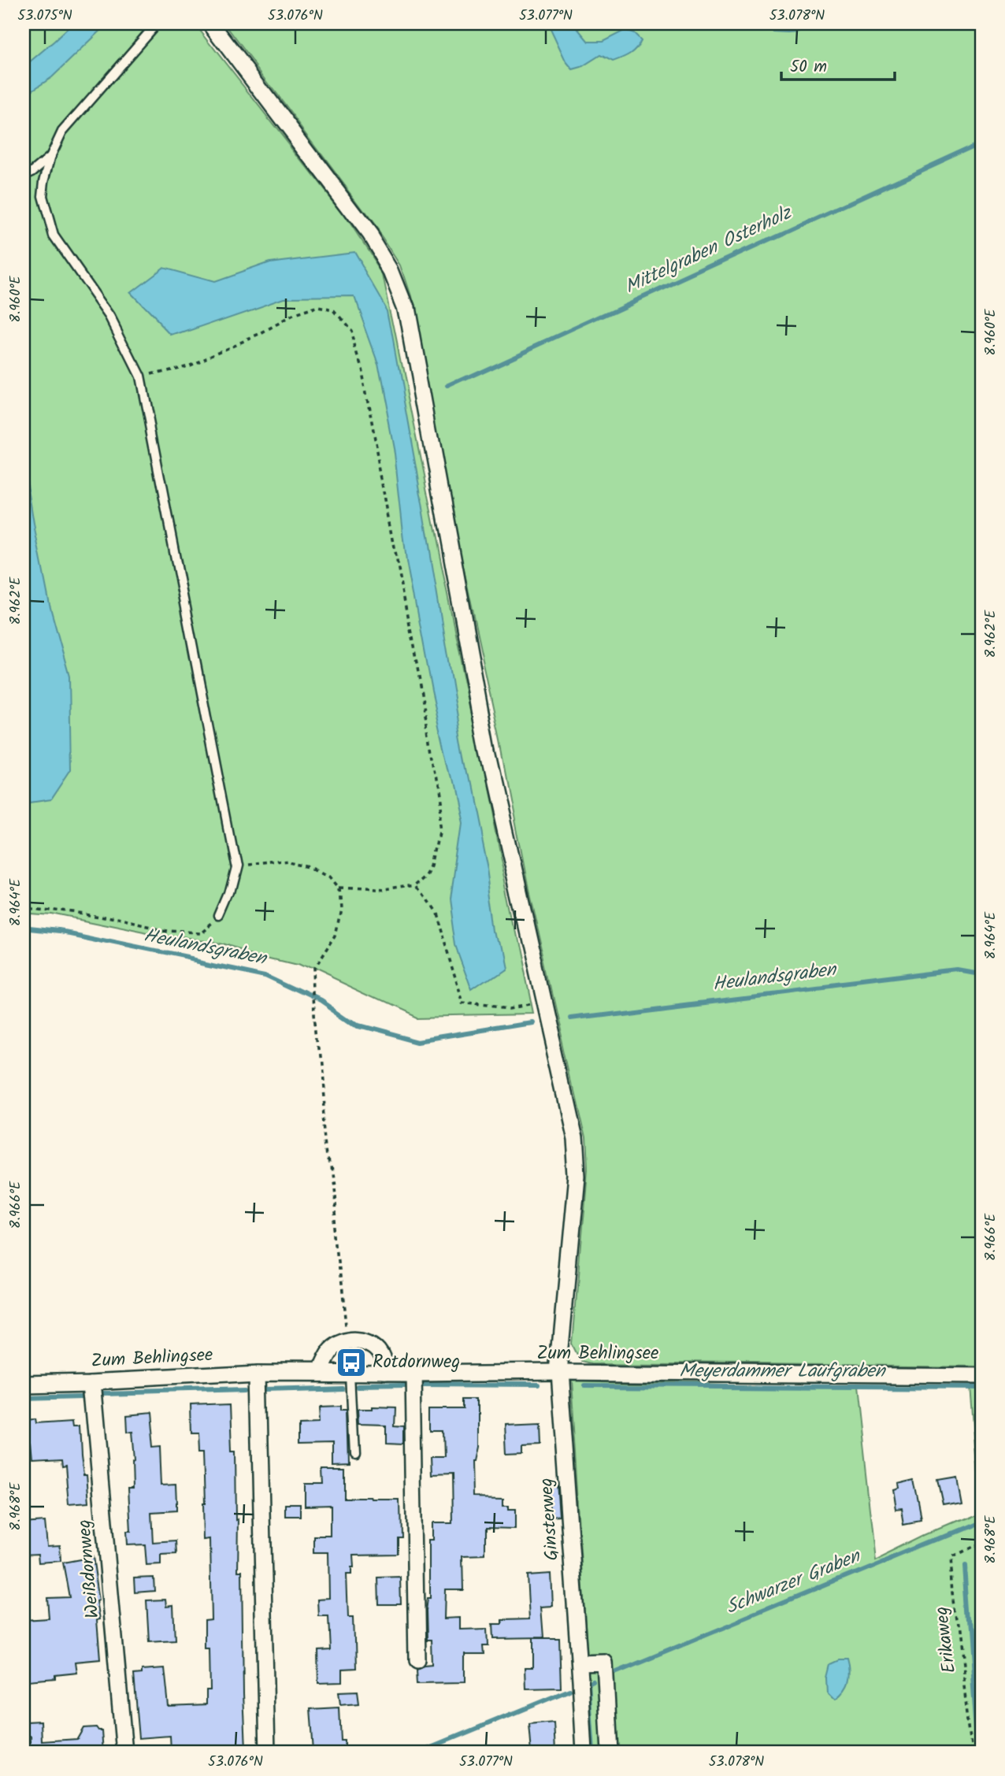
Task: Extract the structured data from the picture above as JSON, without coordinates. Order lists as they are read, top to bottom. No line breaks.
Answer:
{"streets":{"street":["Zum Behlingsee","Ginsterweg","Weißdornweg"],"path":["Erikaweg"]},"crossings":[["Zum Behlingsee","Ginsterweg"],["Zum Behlingsee","Weißdornweg"]],"water":["Mittelgraben Osterholz","Heulandsgraben","Meyerdammer Laufgraben","Schwarzer Graben"],"places":{"bus stop":["Rotdornweg"]},"scale_bar":"50 m","coordinates":["53.075°N","53.076°N","53.077°N","53.078°N","8.960°E","8.962°E","8.964°E","8.966°E","8.968°E"]}
